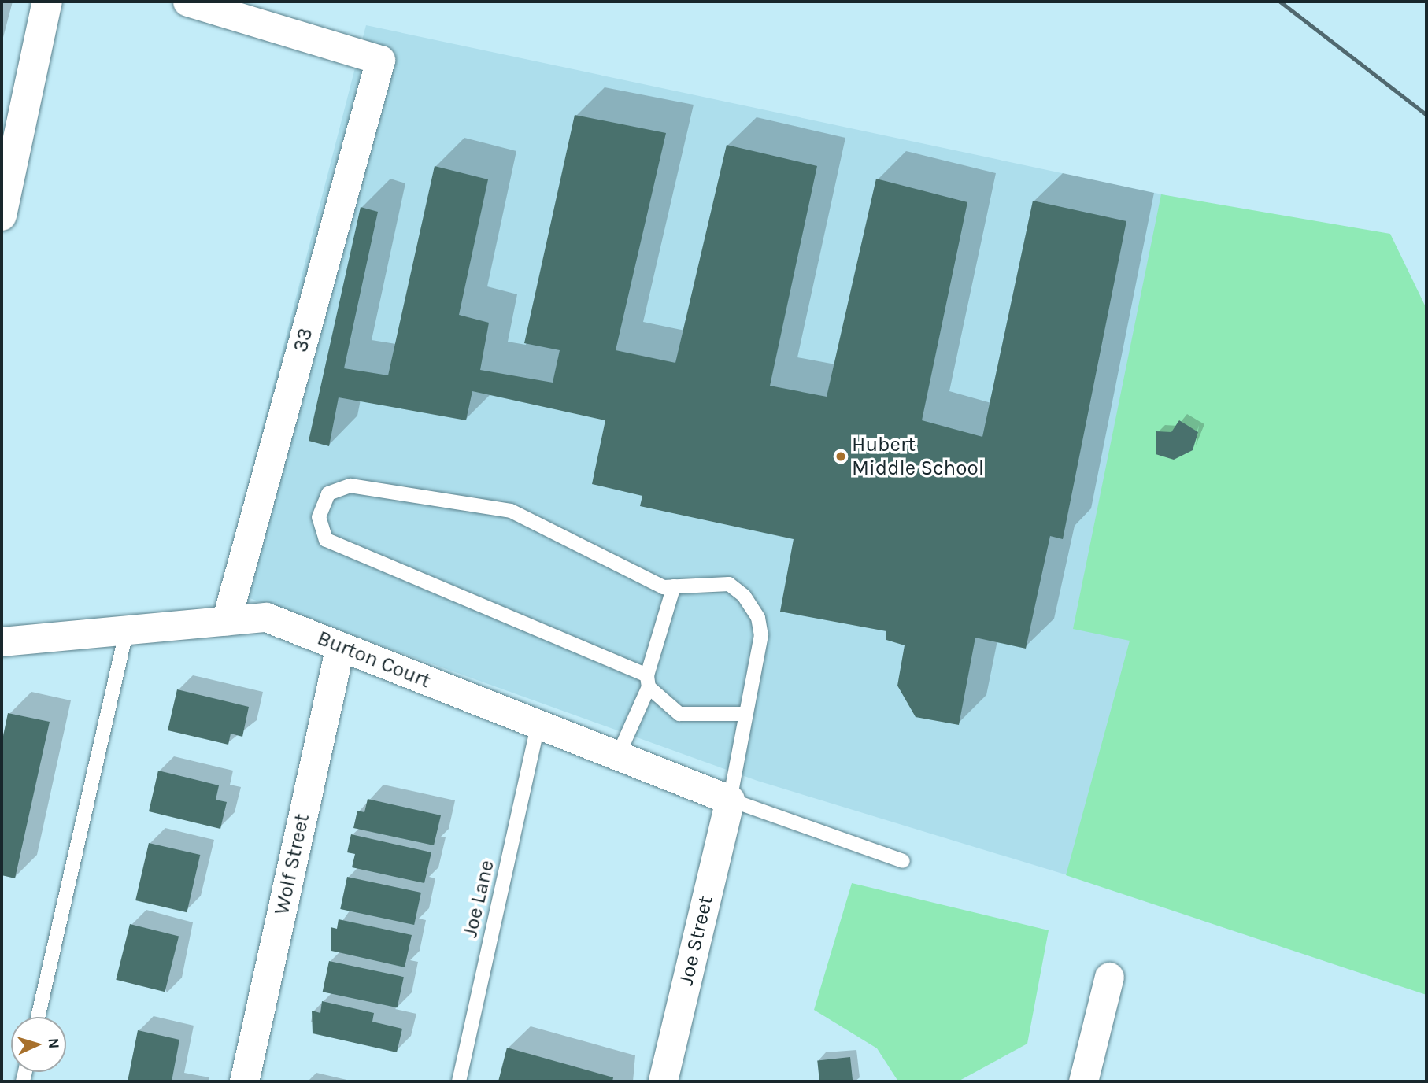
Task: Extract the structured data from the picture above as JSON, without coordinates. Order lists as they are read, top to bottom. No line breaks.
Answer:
{"streets":{"street":["33","Burton Court","Wolf Street","Joe Street"],"lane":["Joe Lane"]},"crossings":[["33","Burton Court"],["Burton Court","Wolf Street"],["Burton Court","Joe Lane"],["Burton Court","Joe Street"]],"places":["Hubert Middle School"],"north":"right"}
